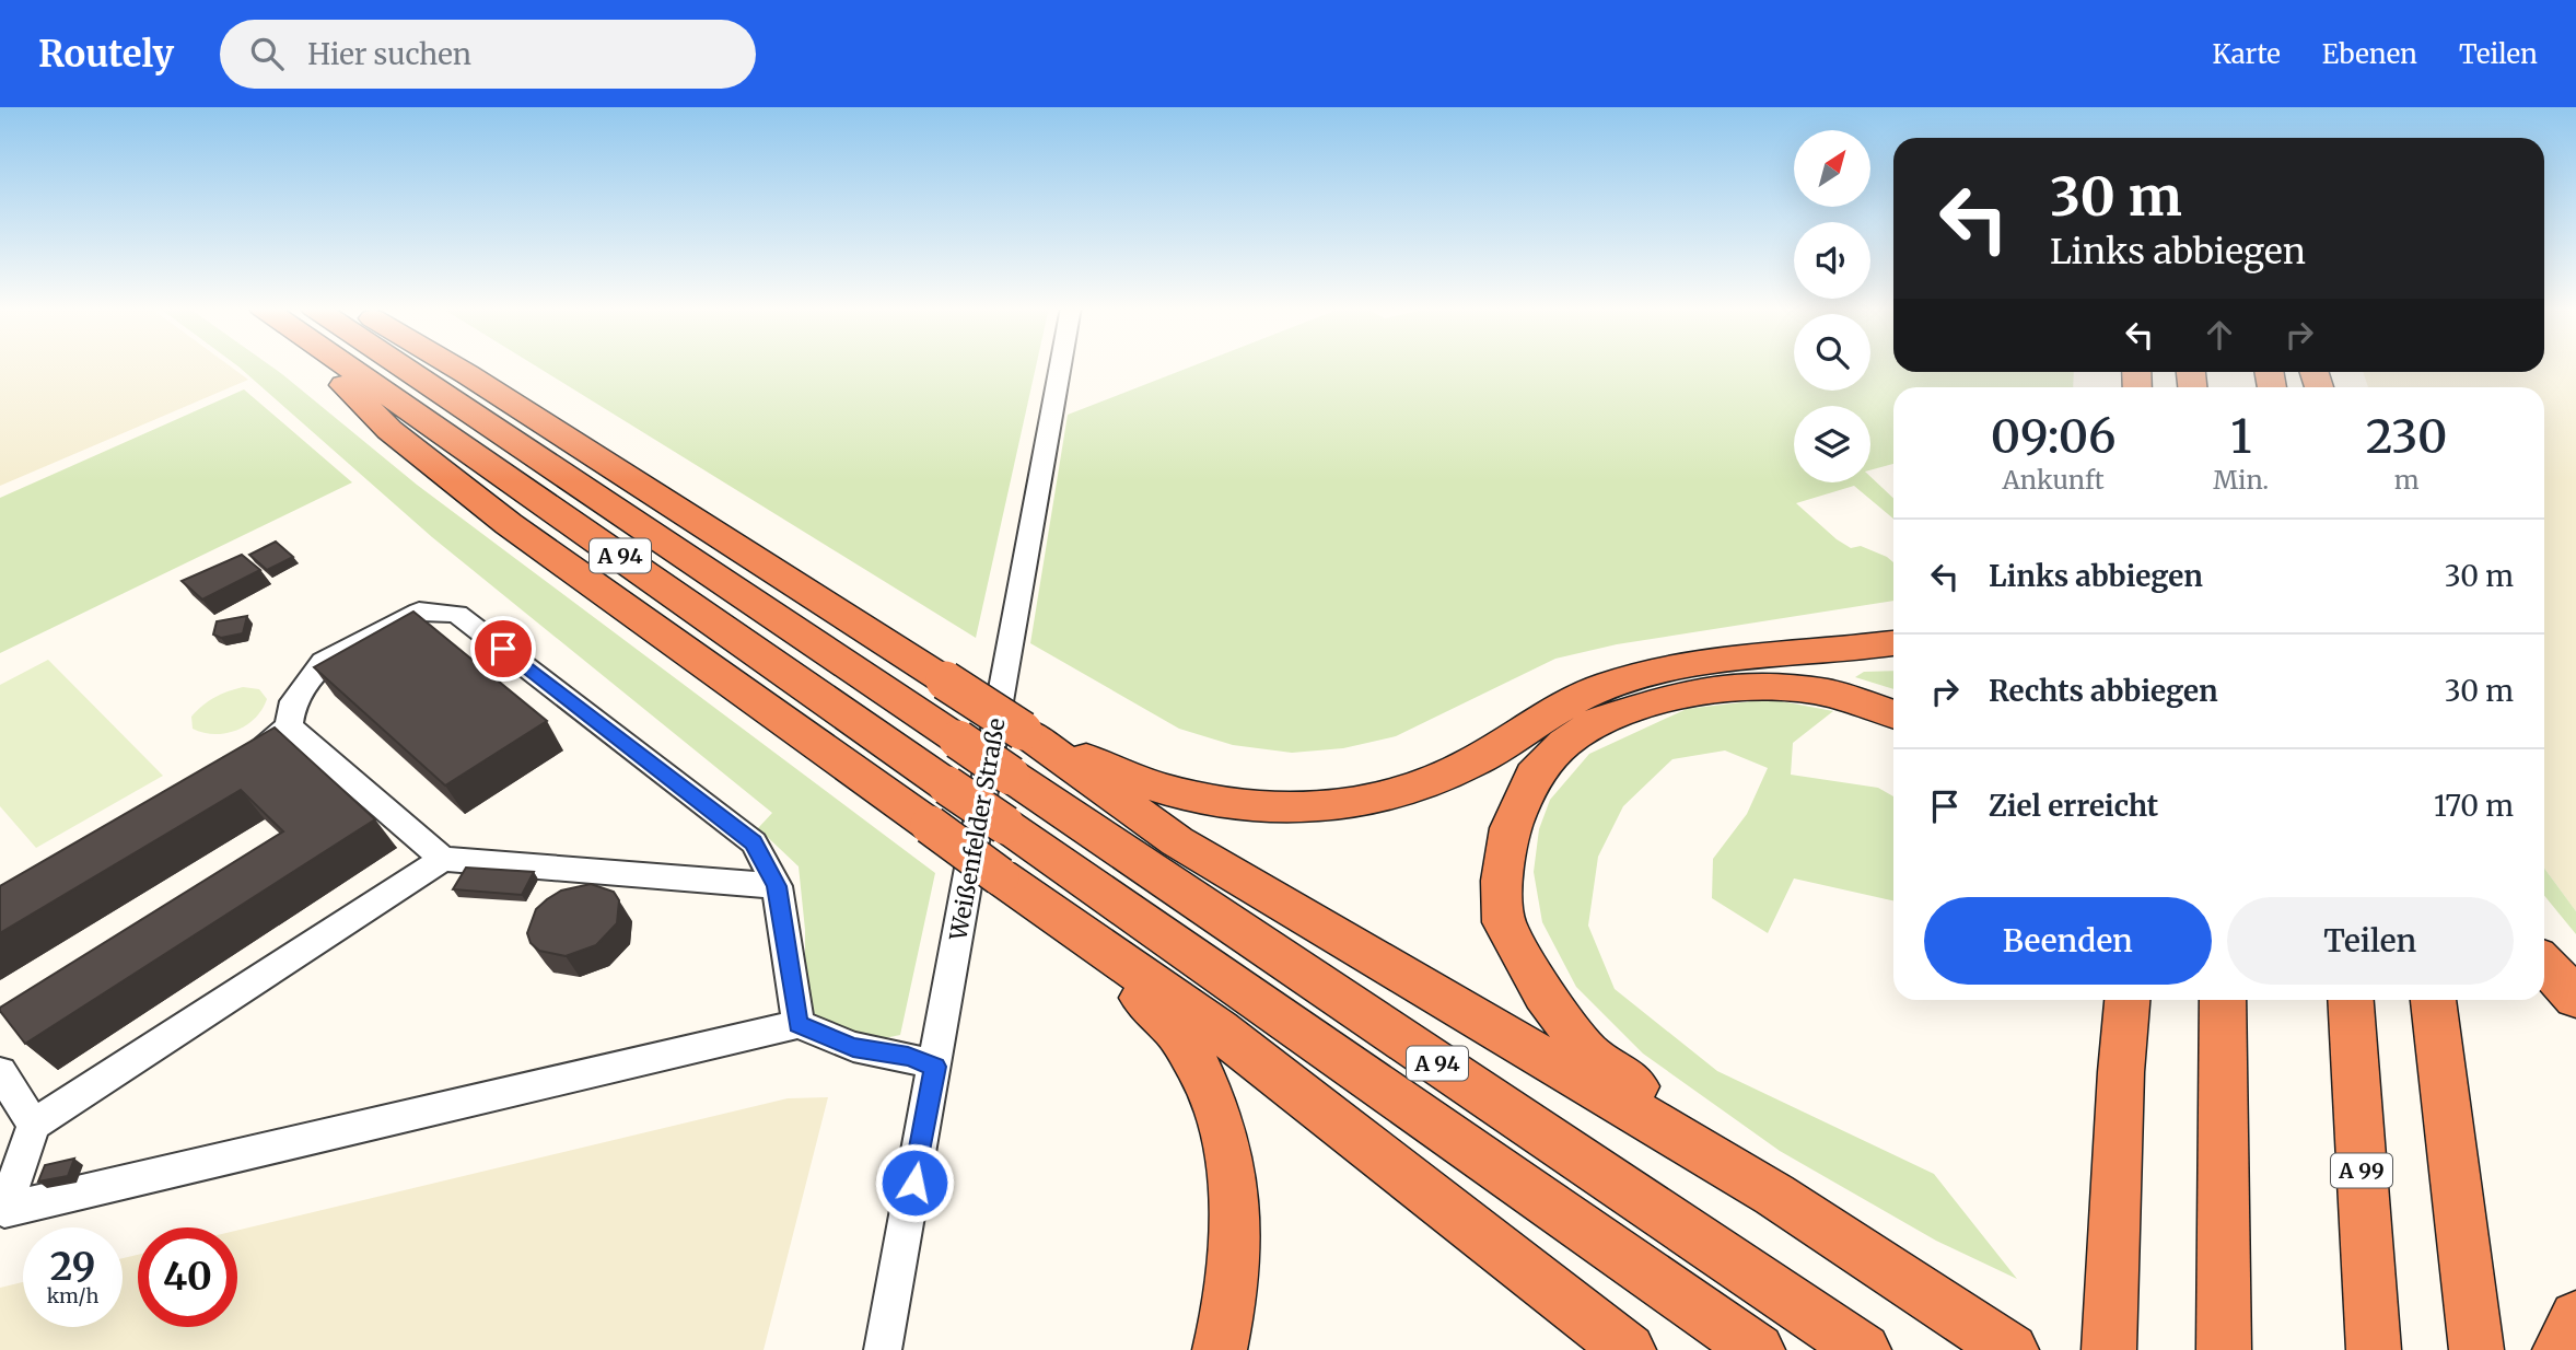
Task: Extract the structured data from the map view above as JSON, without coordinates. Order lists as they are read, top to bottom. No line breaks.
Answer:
{"streets":{"highway":["A 94","A 99"],"street":["Weißenfelder Straße"]},"north":"top right","page":{"header":"Routely","search":"Hier suchen","nav":["Karte","Ebenen","Teilen"],"turn":["30 m","Links abbiegen"],"eta":["09:06","Ankunft","1","Min.","230","m"],"list":[{"name":"Links abbiegen","value":"30 m"},{"name":"Rechts abbiegen","value":"30 m"},{"name":"Ziel erreicht","value":"170 m"}],"buttons":["Beenden","Teilen"],"speed":"29 km/h","limit":"40"}}
